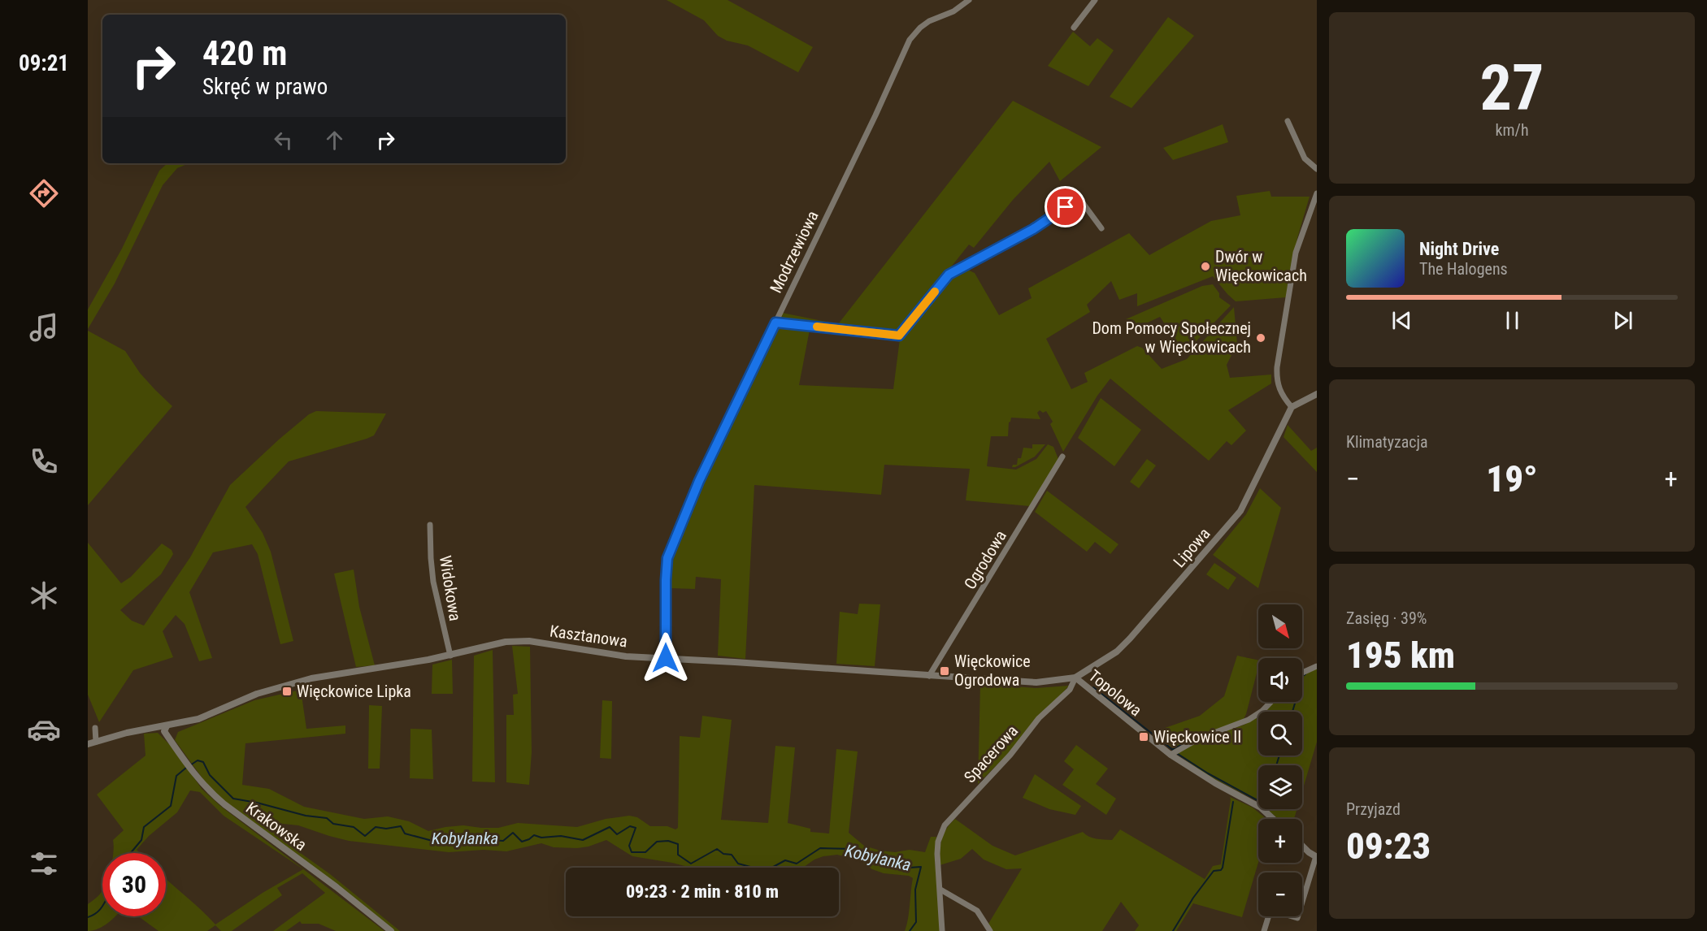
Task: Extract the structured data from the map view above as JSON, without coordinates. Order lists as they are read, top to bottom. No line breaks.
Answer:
{"streets":{"street":["Modrzewiowa","Lipowa","Ogrodowa","Widokowa","Kasztanowa","Topolowa","Spacerowa","Krakowska"]},"crossings":[["Modrzewiowa","Kasztanowa"],["Lipowa","Kasztanowa"],["Lipowa","Topolowa"],["Lipowa","Spacerowa"],["Ogrodowa","Kasztanowa"],["Widokowa","Kasztanowa"],["Kasztanowa","Topolowa"],["Kasztanowa","Spacerowa"],["Kasztanowa","Krakowska"],["Topolowa","Spacerowa"]],"water":["Kobylanka"],"places":{"other":["Dwór w Więckowicach","Dom Pomocy Społecznej w Więckowicach"],"transit":["Więckowice Ogrodowa","Więckowice Lipka","Więckowice II"]},"north":"bottom right","page":{"tabs":"09:21","tile":[["27","km/h"],"Klimatyzacja",["Zasięg · 39%","195 km"],["Przyjazd","09:23"]],"turn":["420 m","Skręć w prawo"],"song":["Night Drive","The Halogens"],"heat":["−","19°","+"],"map_buttons":["+","−"],"limit":"30","trip":"09:23 · 2 min · 810 m"}}
